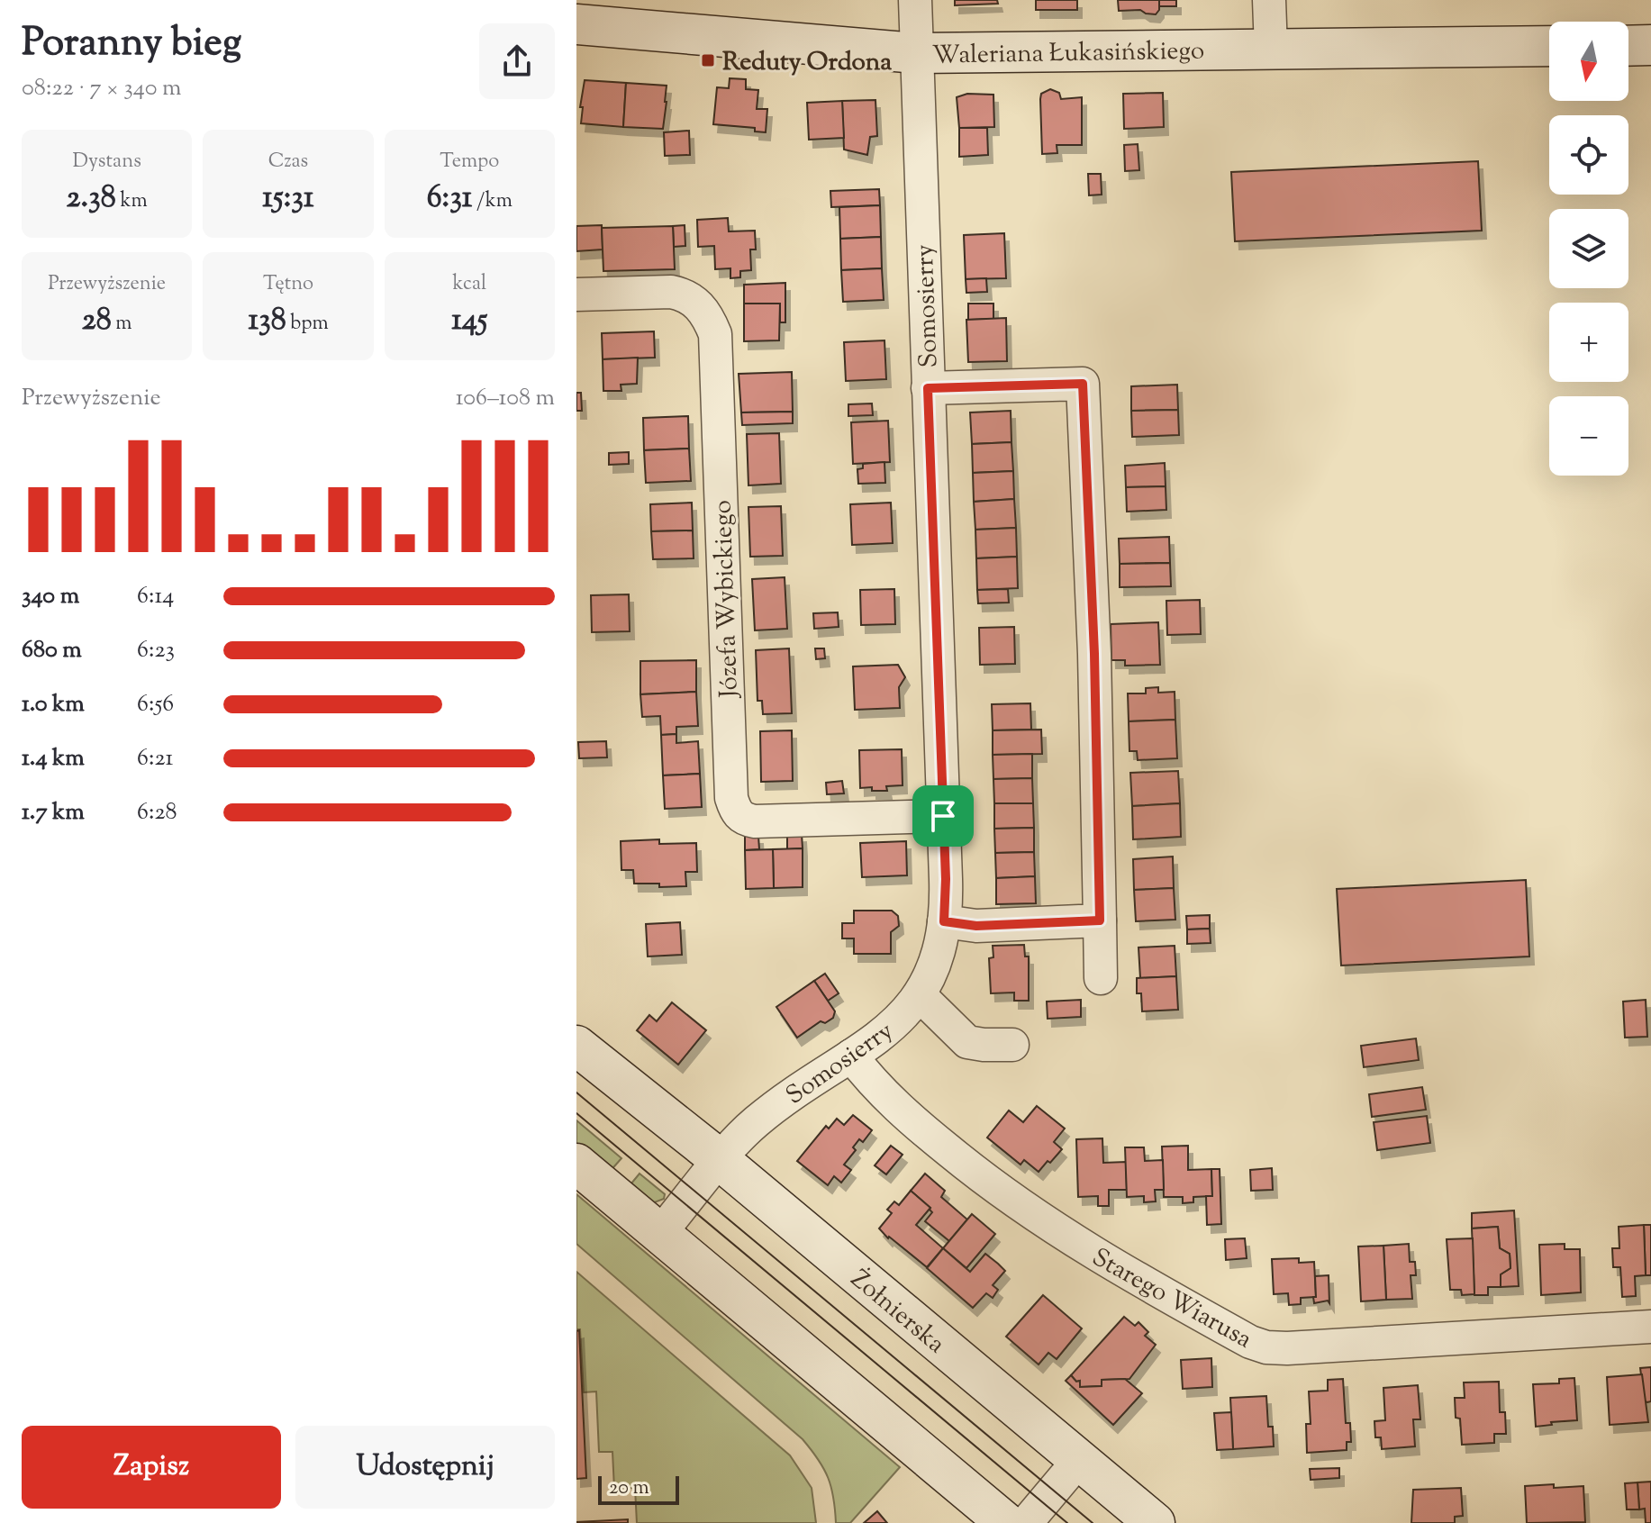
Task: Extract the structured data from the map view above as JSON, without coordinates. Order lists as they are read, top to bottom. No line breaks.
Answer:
{"streets":{"street":["Waleriana Łukasińskiego","Somosierry","Józefa Wybickiego","Starego Wiarusa","Żołnierska"]},"crossings":[["Waleriana Łukasińskiego","Somosierry"],["Somosierry","Józefa Wybickiego"],["Somosierry","Starego Wiarusa"],["Somosierry","Żołnierska"]],"places":{"transit":["Reduty Ordona"]},"scale_bar":"20 m","north":"bottom","page":{"heading":["Poranny bieg","08:22 · 7 × 340 m"],"map_buttons":["+","−"],"stats":[["Dystans","2.38 km"],["Czas","15:31"],["Tempo","6:31 /km"],["Przewyższenie","28 m"],["Tętno","138 bpm"],["kcal","145"]],"chart":["Przewyższenie","106–108 m"],"list":[{"name":"340 m","note":"6:14"},{"name":"680 m","note":"6:23"},{"name":"1.0 km","note":"6:56"},{"name":"1.4 km","note":"6:21"},{"name":"1.7 km","note":"6:28"}],"buttons":["Zapisz","Udostępnij"],"scale":"20 m"}}
